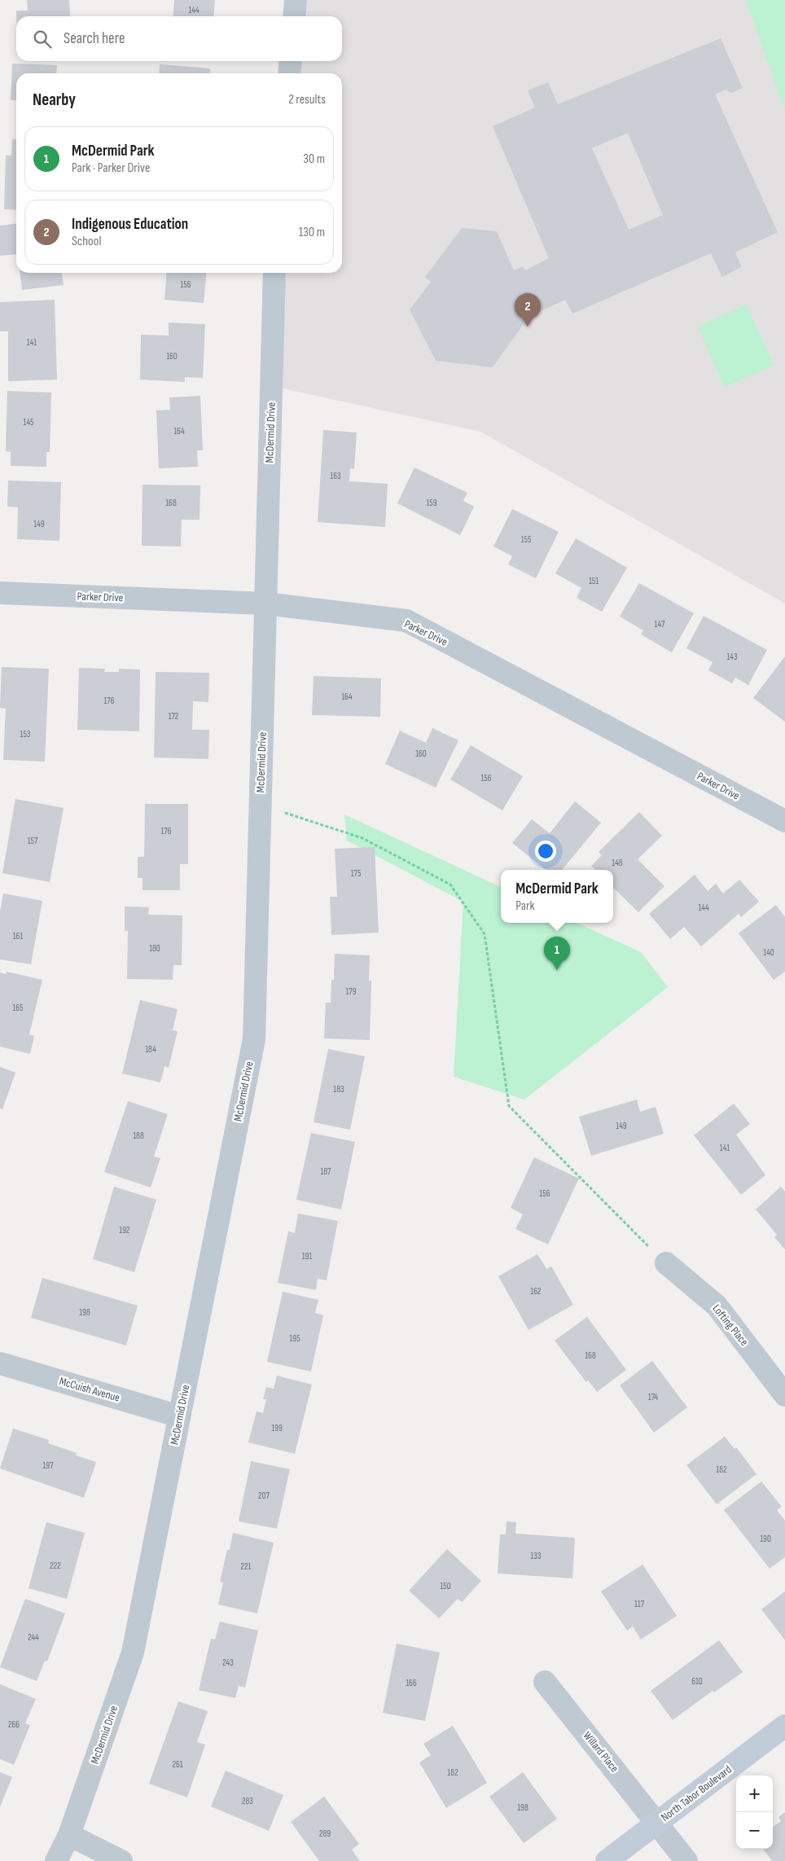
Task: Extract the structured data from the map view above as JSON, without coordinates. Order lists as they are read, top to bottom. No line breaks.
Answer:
{"streets":{"street":["McDermid Drive","Parker Drive","Lofting Place","McCuish Avenue","Willard Place","North Tabor Boulevard"]},"crossings":[["McDermid Drive","Parker Drive"],["McDermid Drive","McCuish Avenue"],["Willard Place","North Tabor Boulevard"]],"house_numbers":["144","156","141","160","145","164","163","168","159","149","155","151","147","143","164","176","172","153","160","156","176","157","148","175","144","161","180","140","179","165","184","183","149","188","141","187","156","192","191","162","198","195","168","174","199","197","182","207","190","133","222","221","150","117","244","243","610","166","266","261","182","283","198","289"],"page":{"search":"Search here","heading":["Nearby","2 results"],"list":[{"mark":"1","name":"McDermid Park","note":"Park · Parker Drive","value":"30 m"},{"mark":"2","name":"Indigenous Education","note":"School","value":"130 m"}],"pins":["2","1"],"popup":["McDermid Park","Park"],"map_buttons":["+","−"]}}
